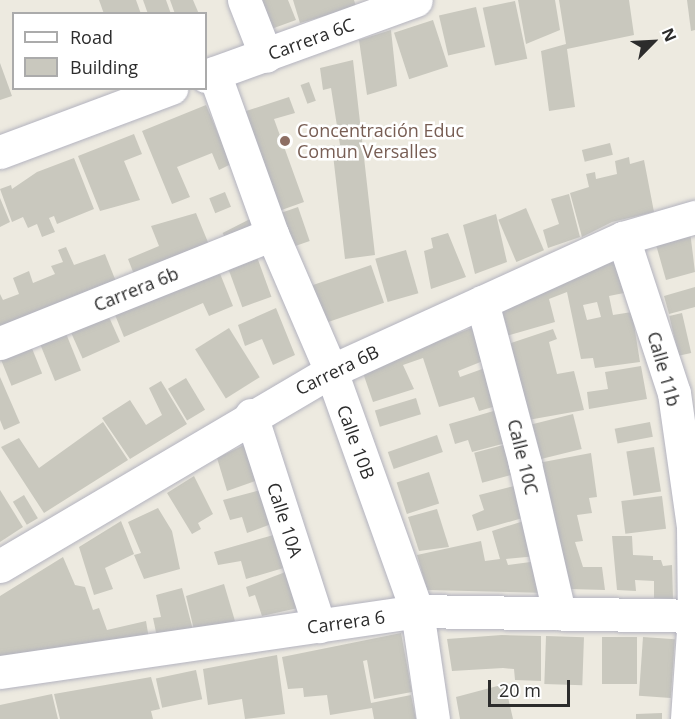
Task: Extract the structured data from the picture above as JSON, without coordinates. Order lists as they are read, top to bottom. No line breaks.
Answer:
{"streets":{"street":["Carrera 6C","Carrera 6b","Calle 11b","Carrera 6B","Calle 10B","Calle 10C","Calle 10A","Carrera 6"]},"crossings":[["Carrera 6C","Calle 10B"],["Carrera 6b","Calle 10B"],["Calle 11b","Carrera 6B"],["Calle 11b","Carrera 6"],["Carrera 6B","Calle 10B"],["Carrera 6B","Calle 10C"],["Carrera 6B","Calle 10A"],["Calle 10B","Carrera 6"],["Calle 10C","Carrera 6"],["Calle 10A","Carrera 6"]],"places":["Concentración Educ Comun Versalles"],"legend":["Road","Building"],"scale_bar":"20 m","north":"top right"}
